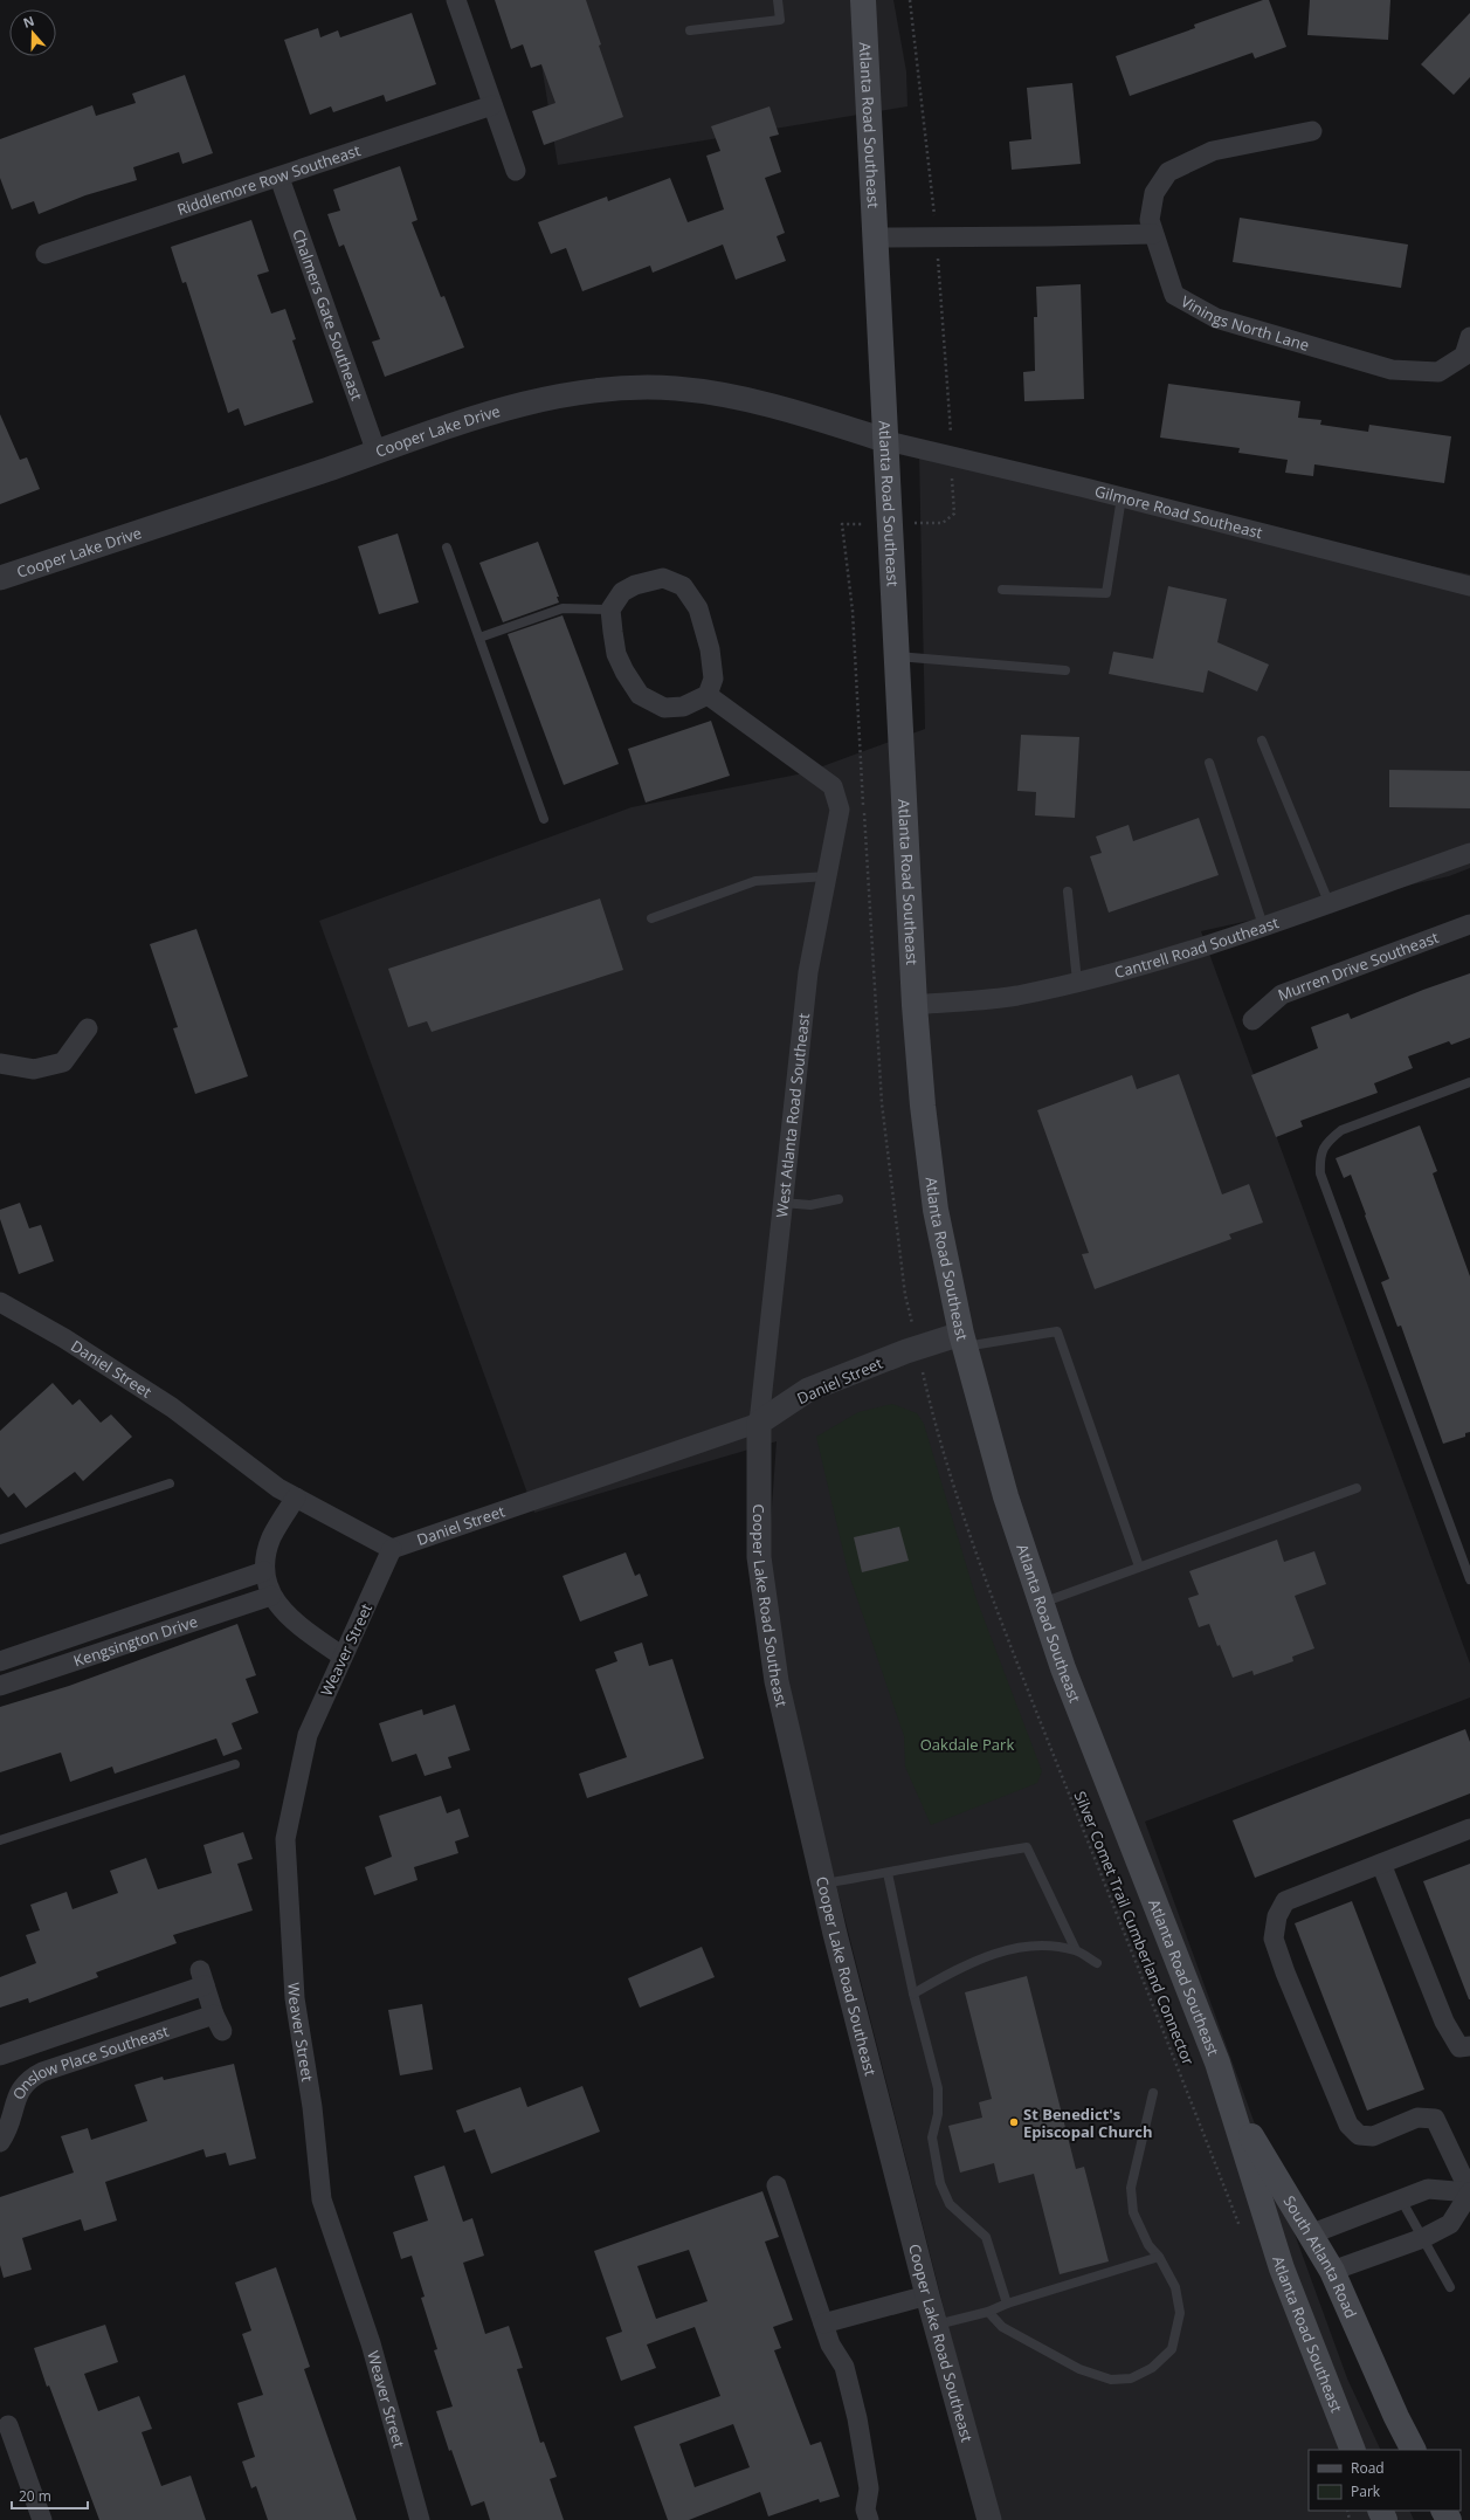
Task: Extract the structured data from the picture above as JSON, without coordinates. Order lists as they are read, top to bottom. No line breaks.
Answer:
{"streets":{"main road":["Atlanta Road Southeast","South Atlanta Road"],"street":["Riddlemore Row Southeast","Chalmers Gate Southeast","Vinings North Lane","Cooper Lake Drive","Gilmore Road Southeast","Cantrell Road Southeast","Murren Drive Southeast","West Atlanta Road Southeast","Daniel Street","Cooper Lake Road Southeast","Kengsington Drive","Weaver Street","Onslow Place Southeast"],"path":["Silver Comet Trail Cumberland Connector"]},"crossings":[["Atlanta Road Southeast","Cooper Lake Drive"],["Atlanta Road Southeast","Gilmore Road Southeast"],["Atlanta Road Southeast","Cantrell Road Southeast"],["Atlanta Road Southeast","Daniel Street"],["Atlanta Road Southeast","South Atlanta Road"],["Riddlemore Row Southeast","Chalmers Gate Southeast"],["Chalmers Gate Southeast","Cooper Lake Drive"],["Cooper Lake Drive","Gilmore Road Southeast"],["West Atlanta Road Southeast","Daniel Street"],["West Atlanta Road Southeast","Cooper Lake Road Southeast"],["Daniel Street","Cooper Lake Road Southeast"],["Daniel Street","Weaver Street"]],"parks":["Oakdale Park"],"places":["St Benedict's Episcopal Church"],"legend":["Road","Park"],"scale_bar":"20 m","north":"top"}
